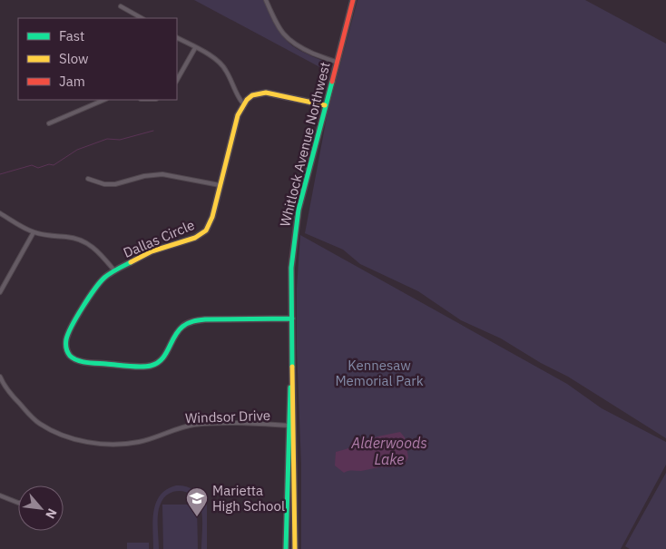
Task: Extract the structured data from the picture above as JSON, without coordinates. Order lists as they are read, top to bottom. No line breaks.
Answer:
{"streets":{"main road":["Whitlock Avenue Northwest","Dallas Circle"],"street":["Windsor Drive"]},"crossings":[["Whitlock Avenue Northwest","Dallas Circle"],["Whitlock Avenue Northwest","Windsor Drive"]],"water":["Alderwoods Lake"],"parks":["Kennesaw Memorial Park"],"places":{"school or university":["Marietta High School"]},"legend":["Fast","Slow","Jam"],"north":"bottom right"}
